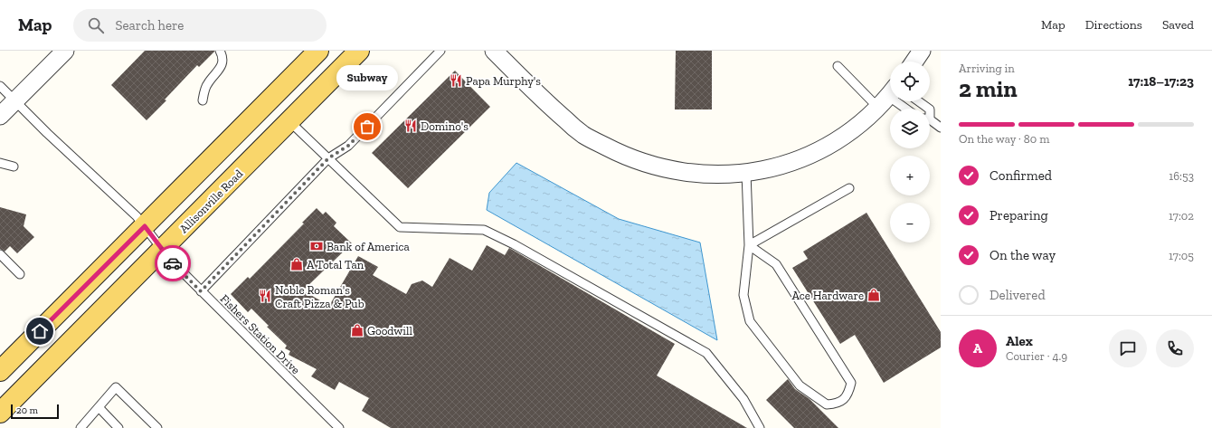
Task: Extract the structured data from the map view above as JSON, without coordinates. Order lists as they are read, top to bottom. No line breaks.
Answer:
{"streets":{"main road":["Allisonville Road"],"lane":["Fishers Station Drive"]},"crossings":[["Allisonville Road","Fishers Station Drive"]],"places":{"restaurant":["Papa Murphy's","Domino's","Noble Roman's Craft Pizza & Pub"],"other":["Subway"],"bank":["Bank of America"],"shop":["A Total Tan","Ace Hardware","Goodwill"]},"scale_bar":"20 m","page":{"header":"Map","search":"Search here","nav":["Map","Directions","Saved"],"heading":["2 min","Arriving in","17:18–17:23"],"panel":["Alex","Courier · 4.9"],"map_buttons":["+","−"],"bubble":"Subway","bar":"On the way · 80 m","list":[["Confirmed","16:53"],["Preparing","17:02"],["On the way","17:05"],"Delivered"],"round":"A","scale":"20 m"}}
